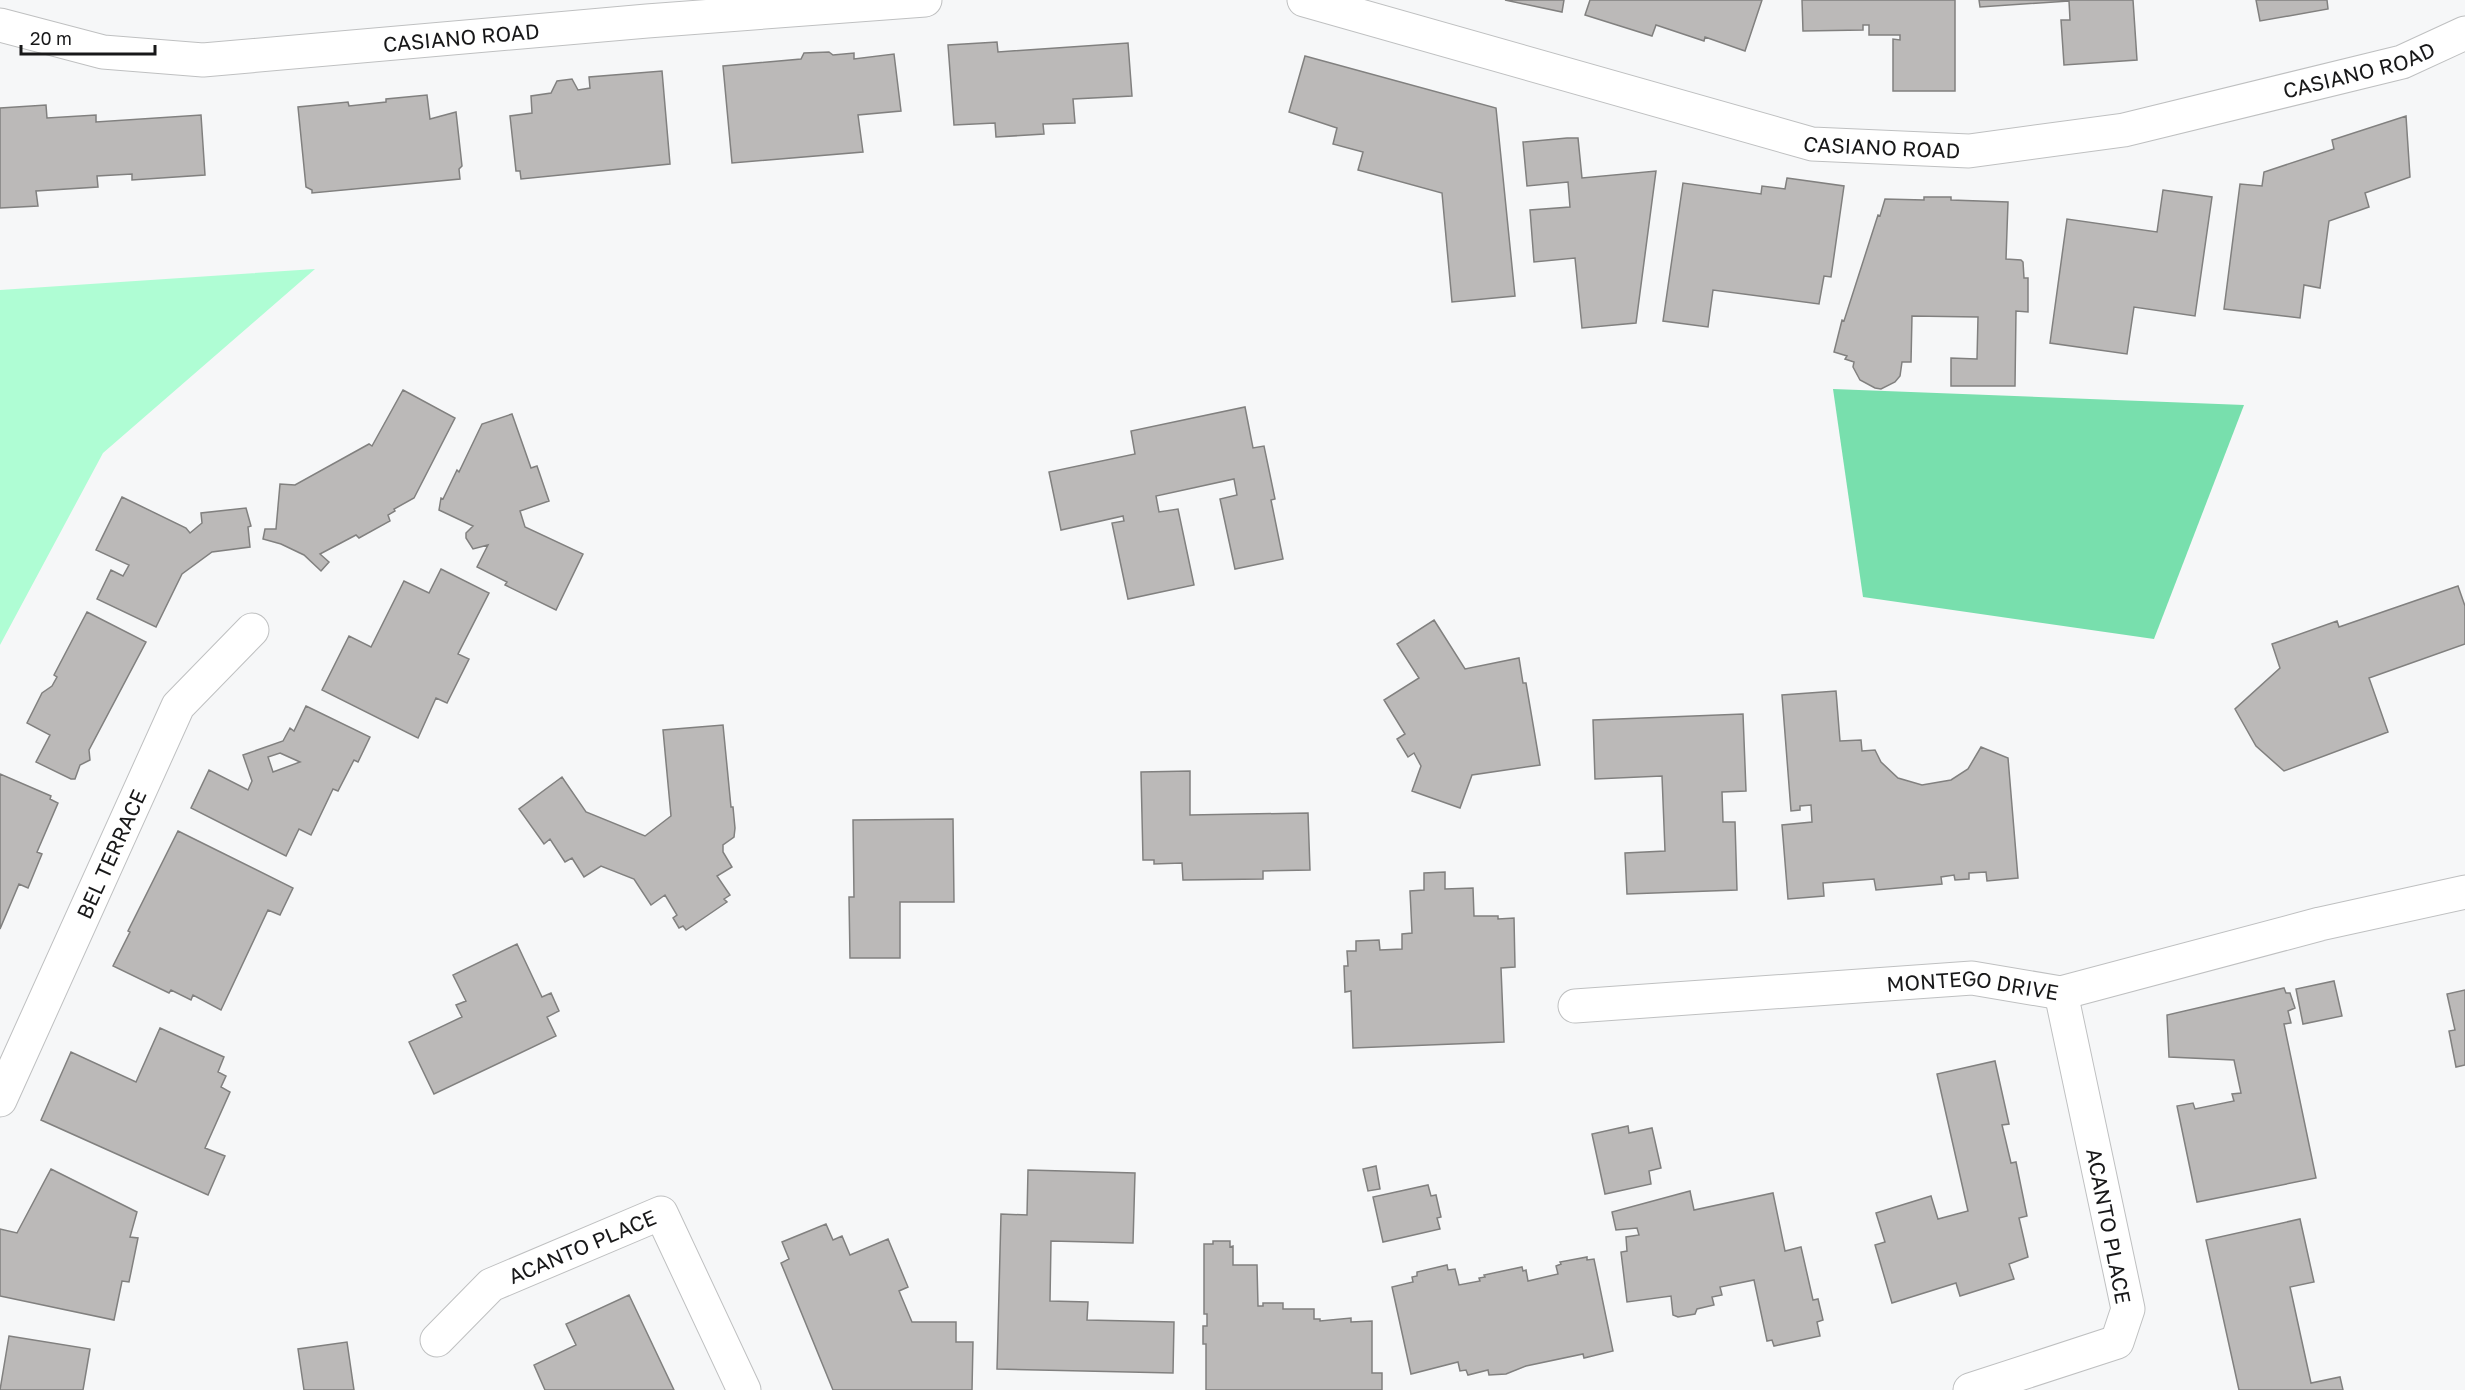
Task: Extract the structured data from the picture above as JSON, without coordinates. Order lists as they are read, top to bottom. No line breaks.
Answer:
{"streets":{"street":["CASIANO ROAD","BEL TERRACE","MONTEGO DRIVE","ACANTO PLACE"]},"crossings":[["MONTEGO DRIVE","ACANTO PLACE"]],"scale_bar":"20 m"}
